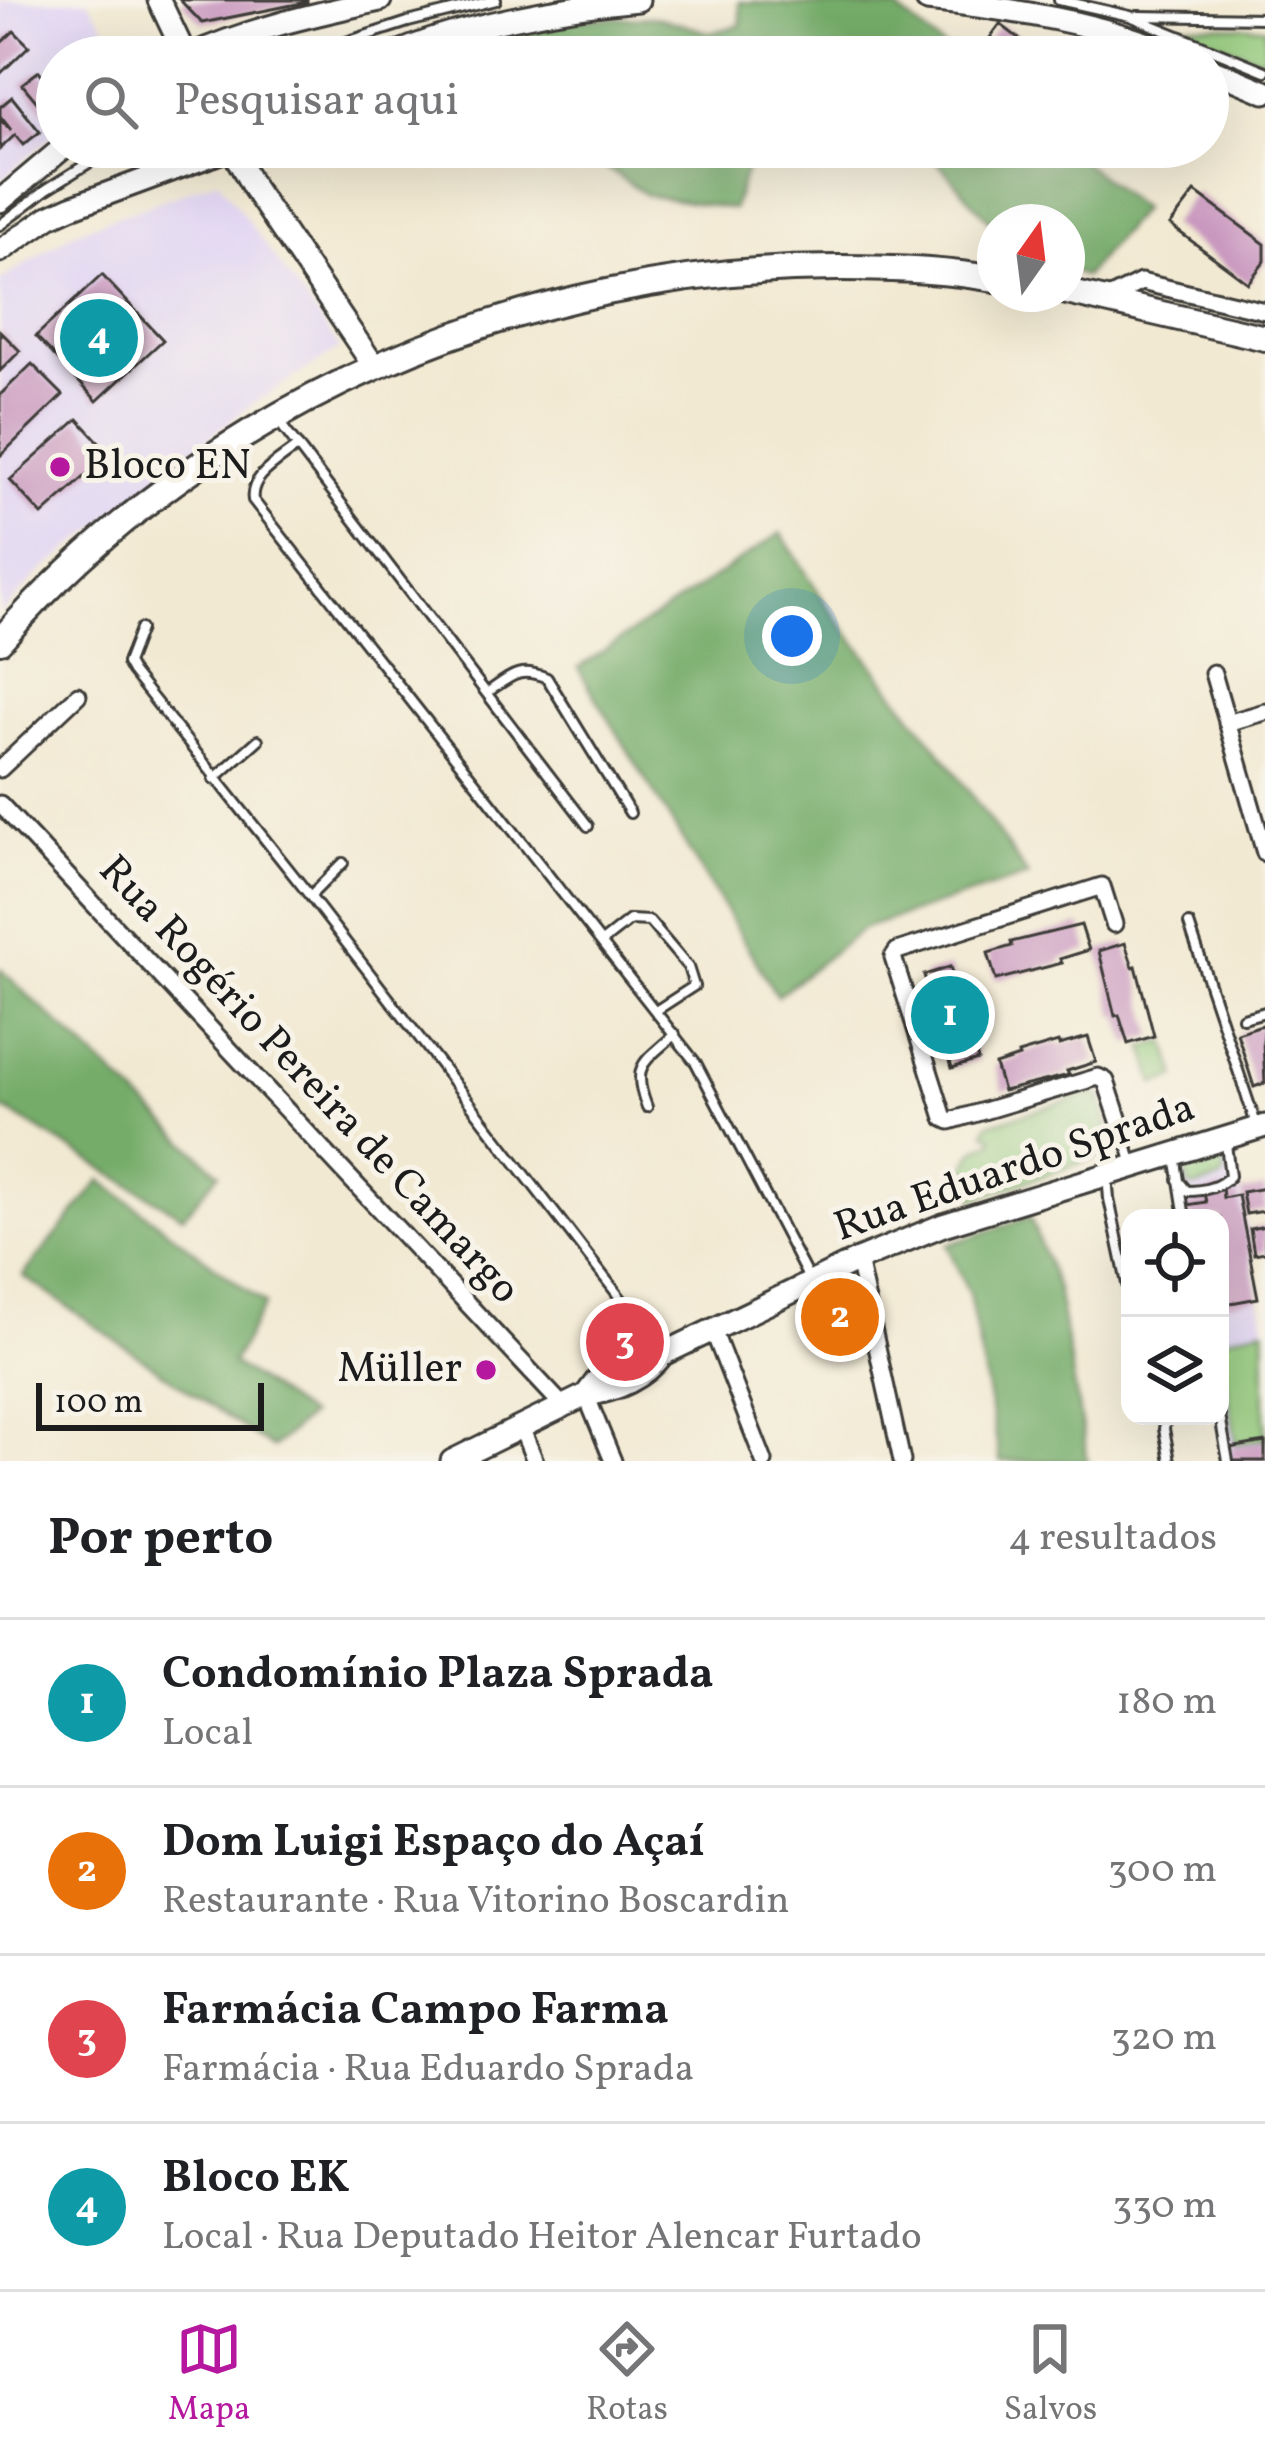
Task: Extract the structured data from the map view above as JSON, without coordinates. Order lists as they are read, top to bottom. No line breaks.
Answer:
{"streets":{"street":["Rua Rogério Pereira de Camargo","Rua Eduardo Sprada"]},"crossings":[["Rua Rogério Pereira de Camargo","Rua Eduardo Sprada"]],"places":["Bloco EN","Müller"],"scale_bar":"100 m","north":"top","page":{"search":"Pesquisar aqui","pins":["4","1","2","3"],"scale":"100 m","heading":["Por perto","4 resultados"],"list":[{"mark":"1","name":"Condomínio Plaza Sprada","note":"Local","value":"180 m"},{"mark":"2","name":"Dom Luigi Espaço do Açaí","note":"Restaurante · Rua Vitorino Boscardin","value":"300 m"},{"mark":"3","name":"Farmácia Campo Farma","note":"Farmácia · Rua Eduardo Sprada","value":"320 m"},{"mark":"4","name":"Bloco EK","note":"Local · Rua Deputado Heitor Alencar Furtado","value":"330 m"}],"nav":["Mapa","Rotas","Salvos"]}}
